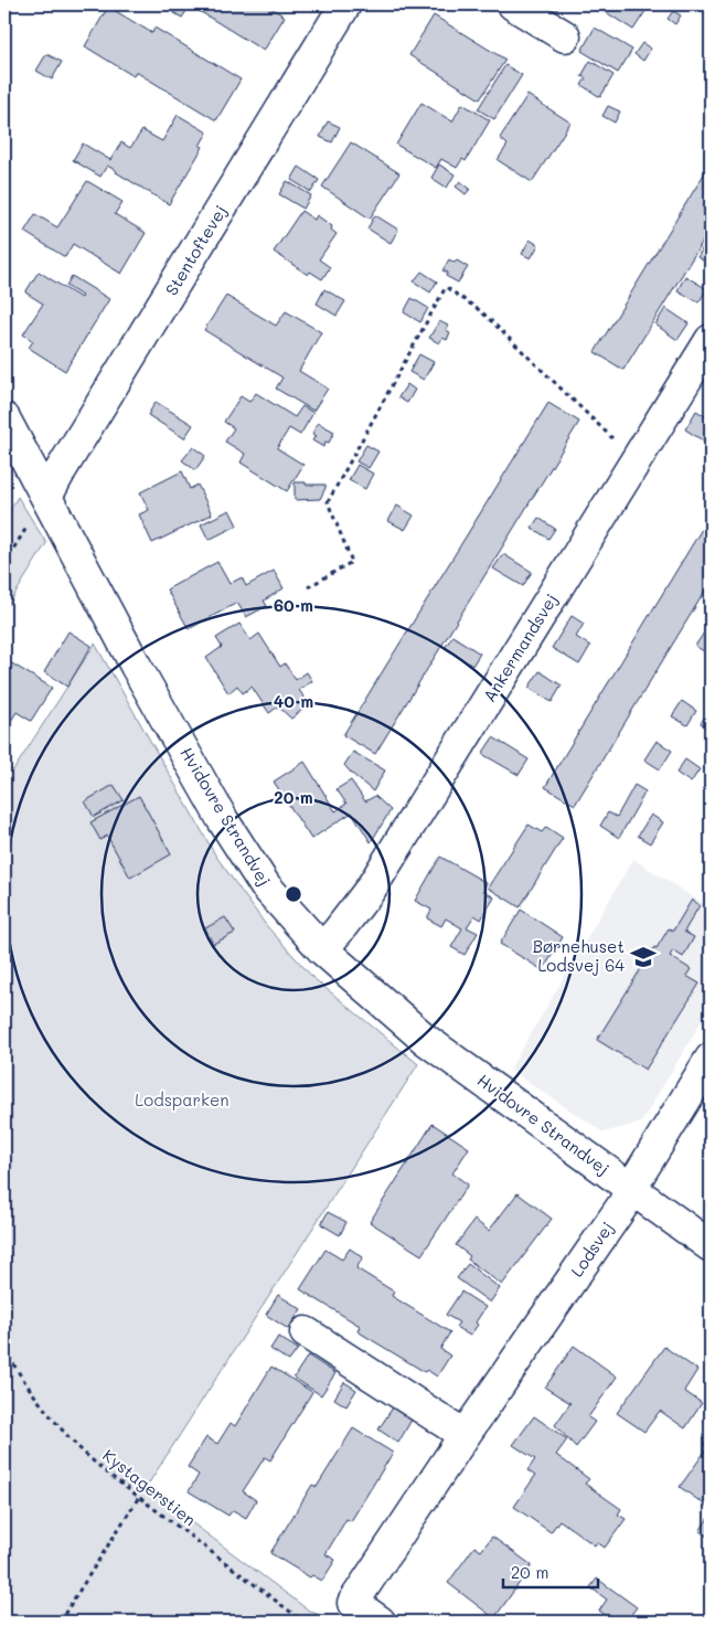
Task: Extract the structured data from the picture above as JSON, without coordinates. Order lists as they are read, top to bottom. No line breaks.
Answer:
{"streets":{"street":["Stentoftevej","Ankermandsvej","Hvidovre Strandvej","Lodsvej"],"path":["Kystagerstien"]},"crossings":[["Stentoftevej","Hvidovre Strandvej"],["Ankermandsvej","Hvidovre Strandvej"],["Hvidovre Strandvej","Lodsvej"]],"parks":["Lodsparken"],"places":{"school or university":["Børnehuset Lodsvej 64"]},"scale_bar":"20 m","rings":["60 m","40 m","20 m"]}
